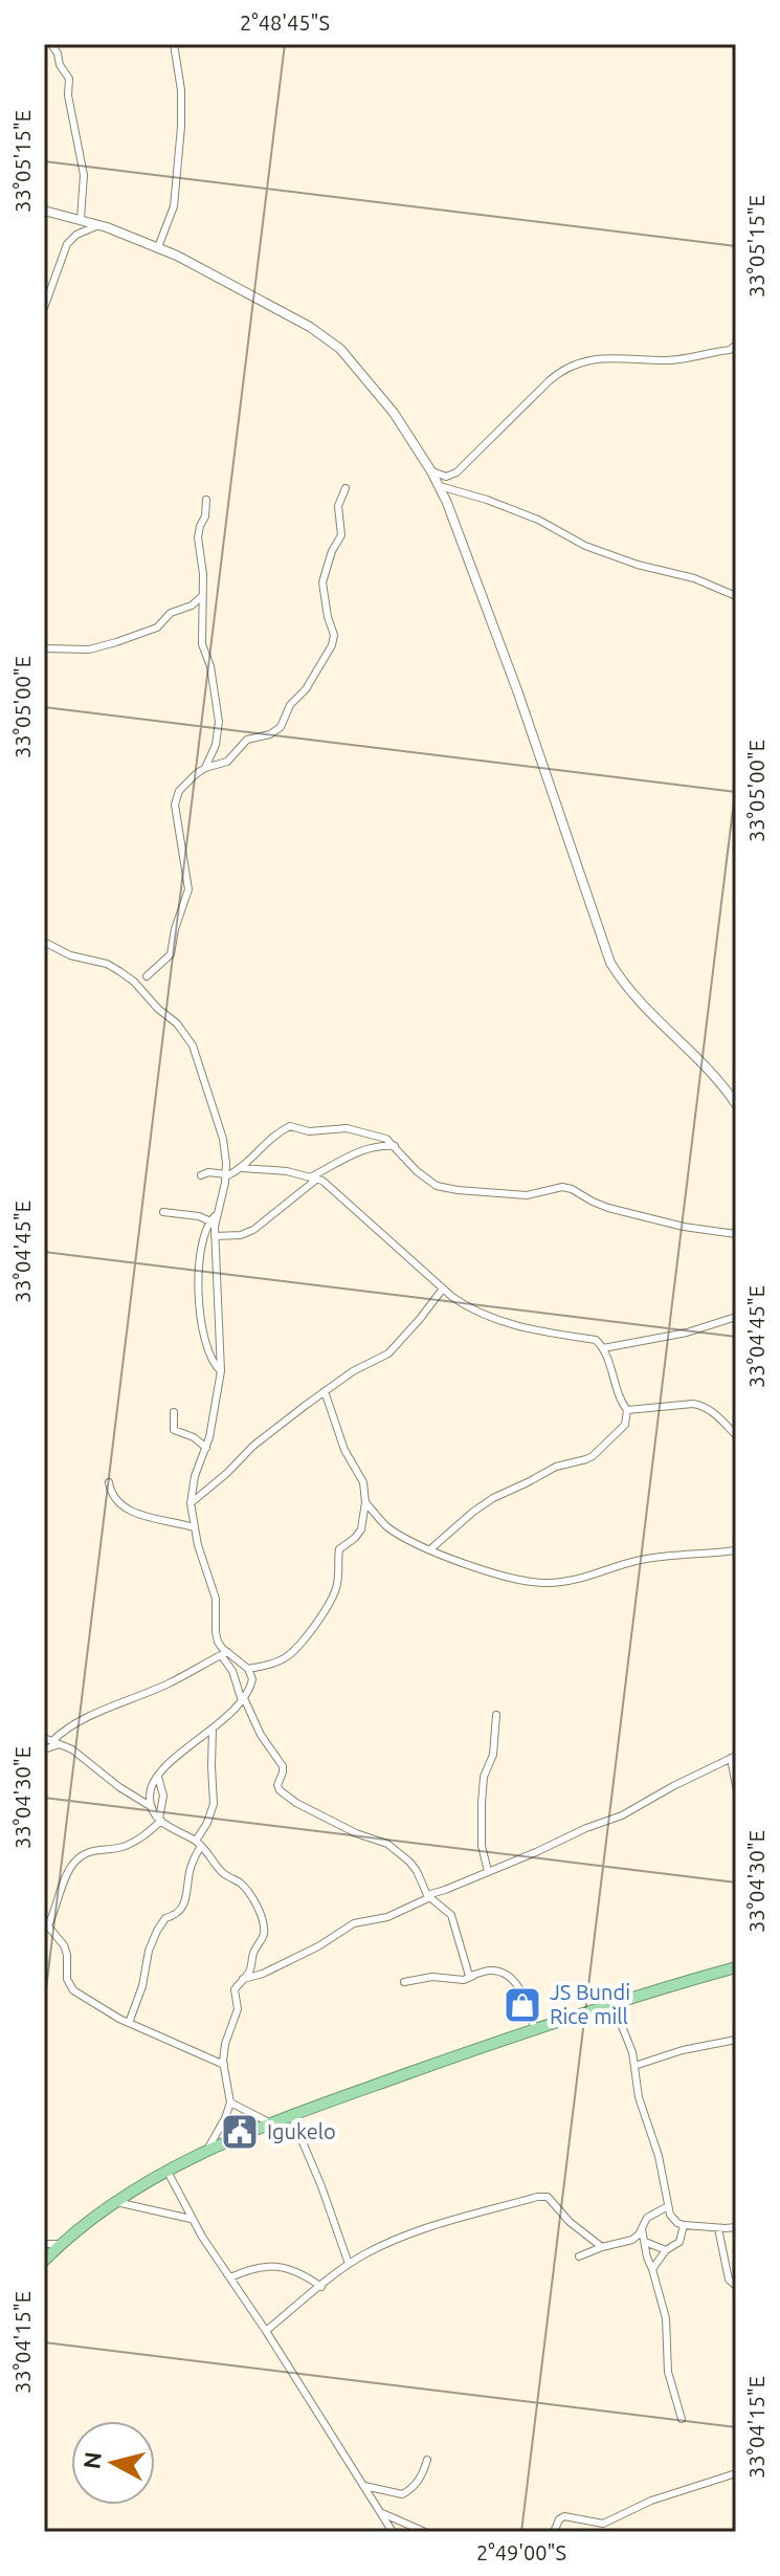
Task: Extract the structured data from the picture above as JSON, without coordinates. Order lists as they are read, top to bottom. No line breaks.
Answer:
{"places":{"shop":["JS Bundi Rice mill"],"public building":["Igukelo"]},"north":"left","coordinates":["2°48'45\"S","33°05'15\"E","33°05'00\"E","33°04'45\"E","33°04'30\"E","33°04'15\"E","2°49'00\"S"]}
